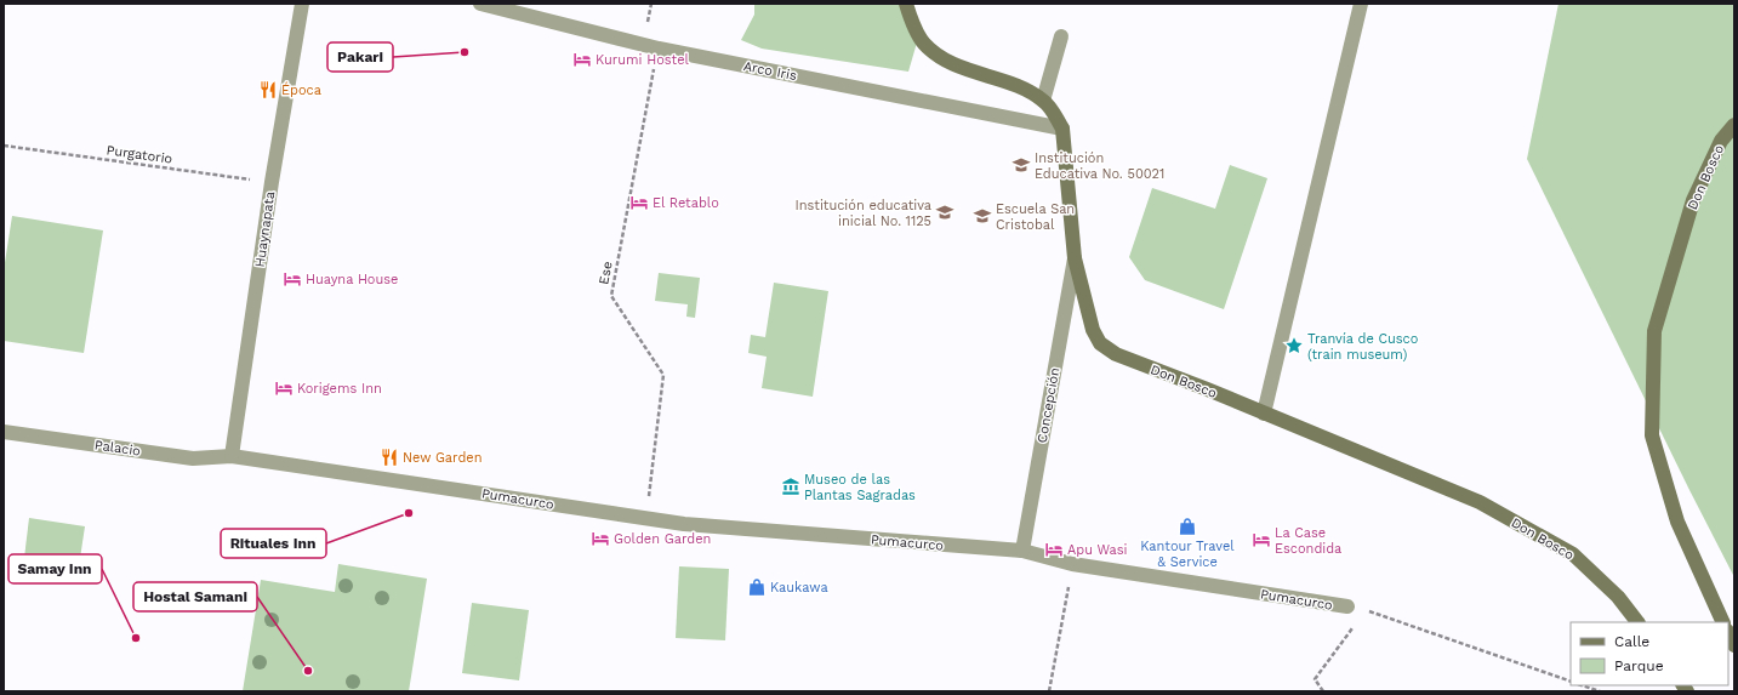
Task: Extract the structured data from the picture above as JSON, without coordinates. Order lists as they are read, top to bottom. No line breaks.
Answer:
{"streets":{"street":["Arco Iris","Don Bosco","Huaynapata","Concepción","Palacio","Pumacurco"],"path":["Purgatorio","Ese"]},"crossings":[["Arco Iris","Don Bosco"],["Arco Iris","Ese"],["Purgatorio","Huaynapata"],["Don Bosco","Concepción"],["Huaynapata","Palacio"],["Huaynapata","Pumacurco"],["Ese","Pumacurco"],["Concepción","Pumacurco"],["Palacio","Pumacurco"]],"places":{"other":["Pakari","Rituales Inn","Samay Inn","Hostal Samani"],"hotel":["Kurumi Hostel","El Retablo","Huayna House","Korigems Inn","Golden Garden","La Case Escondida","Apu Wasi"],"restaurant":["Época","New Garden"],"school or university":["Institución Educativa No. 50021","Institución educativa inicial No. 1125","Escuela San Cristobal"],"place":["Tranvía de Cusco (train museum)"],"museum":["Museo de las Plantas Sagradas"],"shop":["Kantour Travel & Service","Kaukawa"]},"legend":["Calle","Parque"]}
